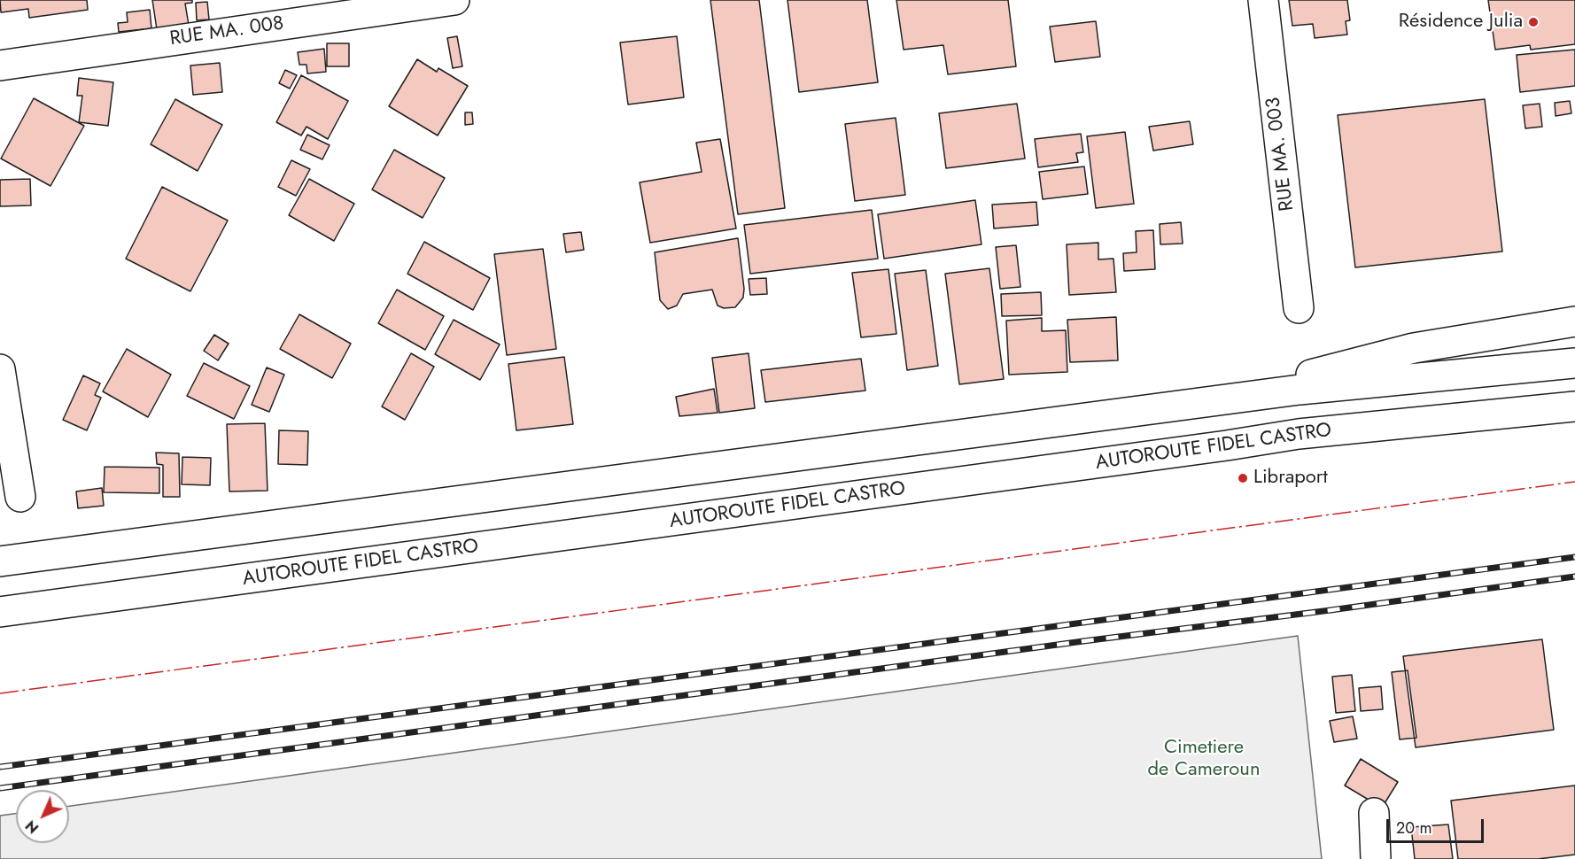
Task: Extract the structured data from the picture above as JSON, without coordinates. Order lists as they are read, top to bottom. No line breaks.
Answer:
{"streets":{"main road":["RUE MA. 008","RUE MA. 003","AUTOROUTE FIDEL CASTRO"]},"parks":["Cimetiere de Cameroun"],"places":["Résidence Julia","Libraport"],"scale_bar":"20 m","north":"bottom left"}
